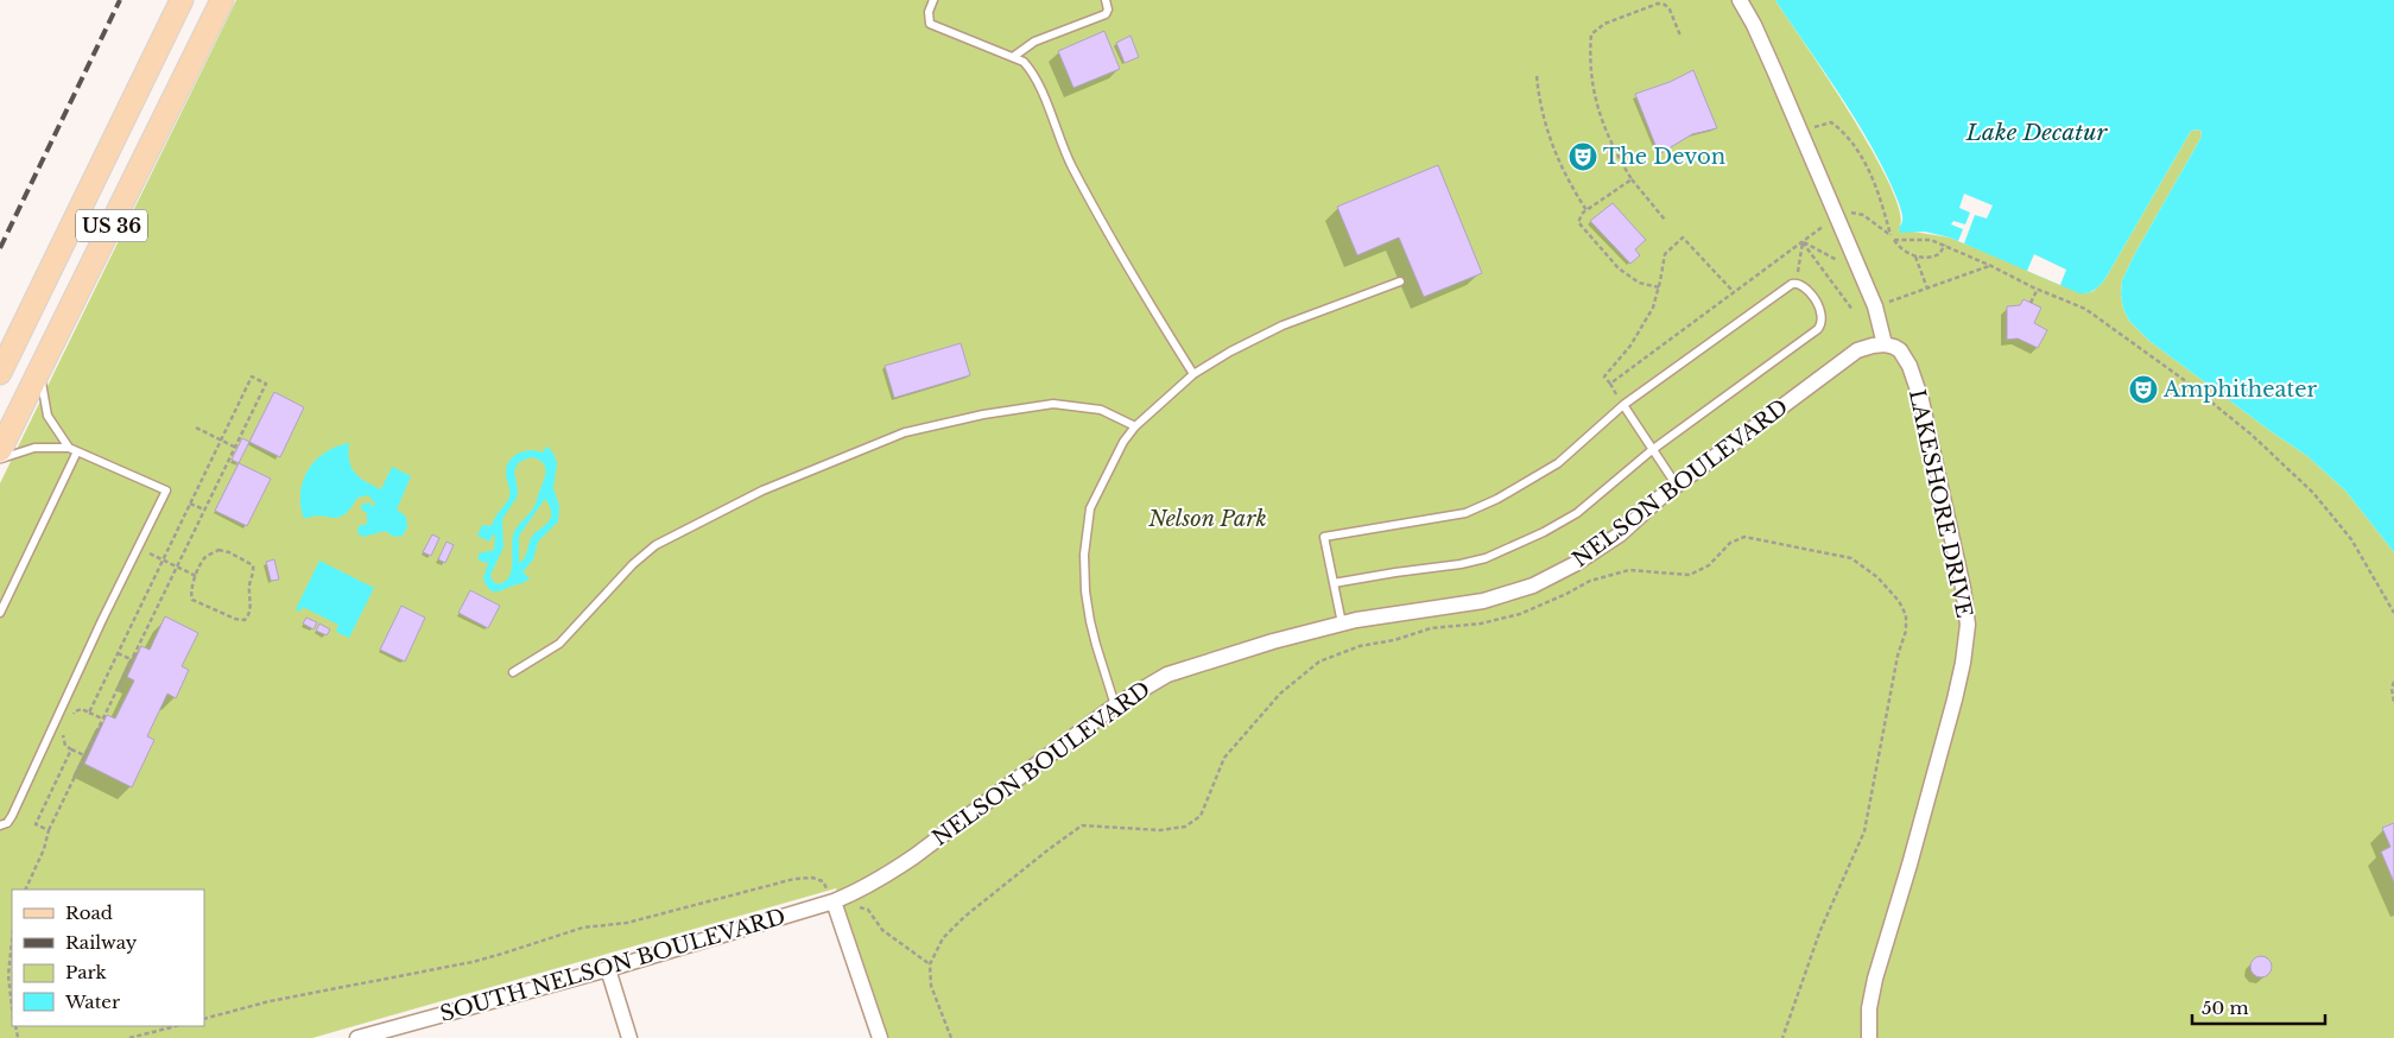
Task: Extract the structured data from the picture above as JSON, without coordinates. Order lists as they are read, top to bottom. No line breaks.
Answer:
{"streets":{"main road":["US 36"],"street":["NELSON BOULEVARD","LAKESHORE DRIVE","SOUTH NELSON BOULEVARD"]},"crossings":[["NELSON BOULEVARD","LAKESHORE DRIVE"],["NELSON BOULEVARD","SOUTH NELSON BOULEVARD"]],"water":["Lake Decatur"],"parks":["Nelson Park"],"places":{"theatre":["The Devon","Amphitheater"]},"legend":["Road","Railway","Park","Water"],"scale_bar":"50 m"}
